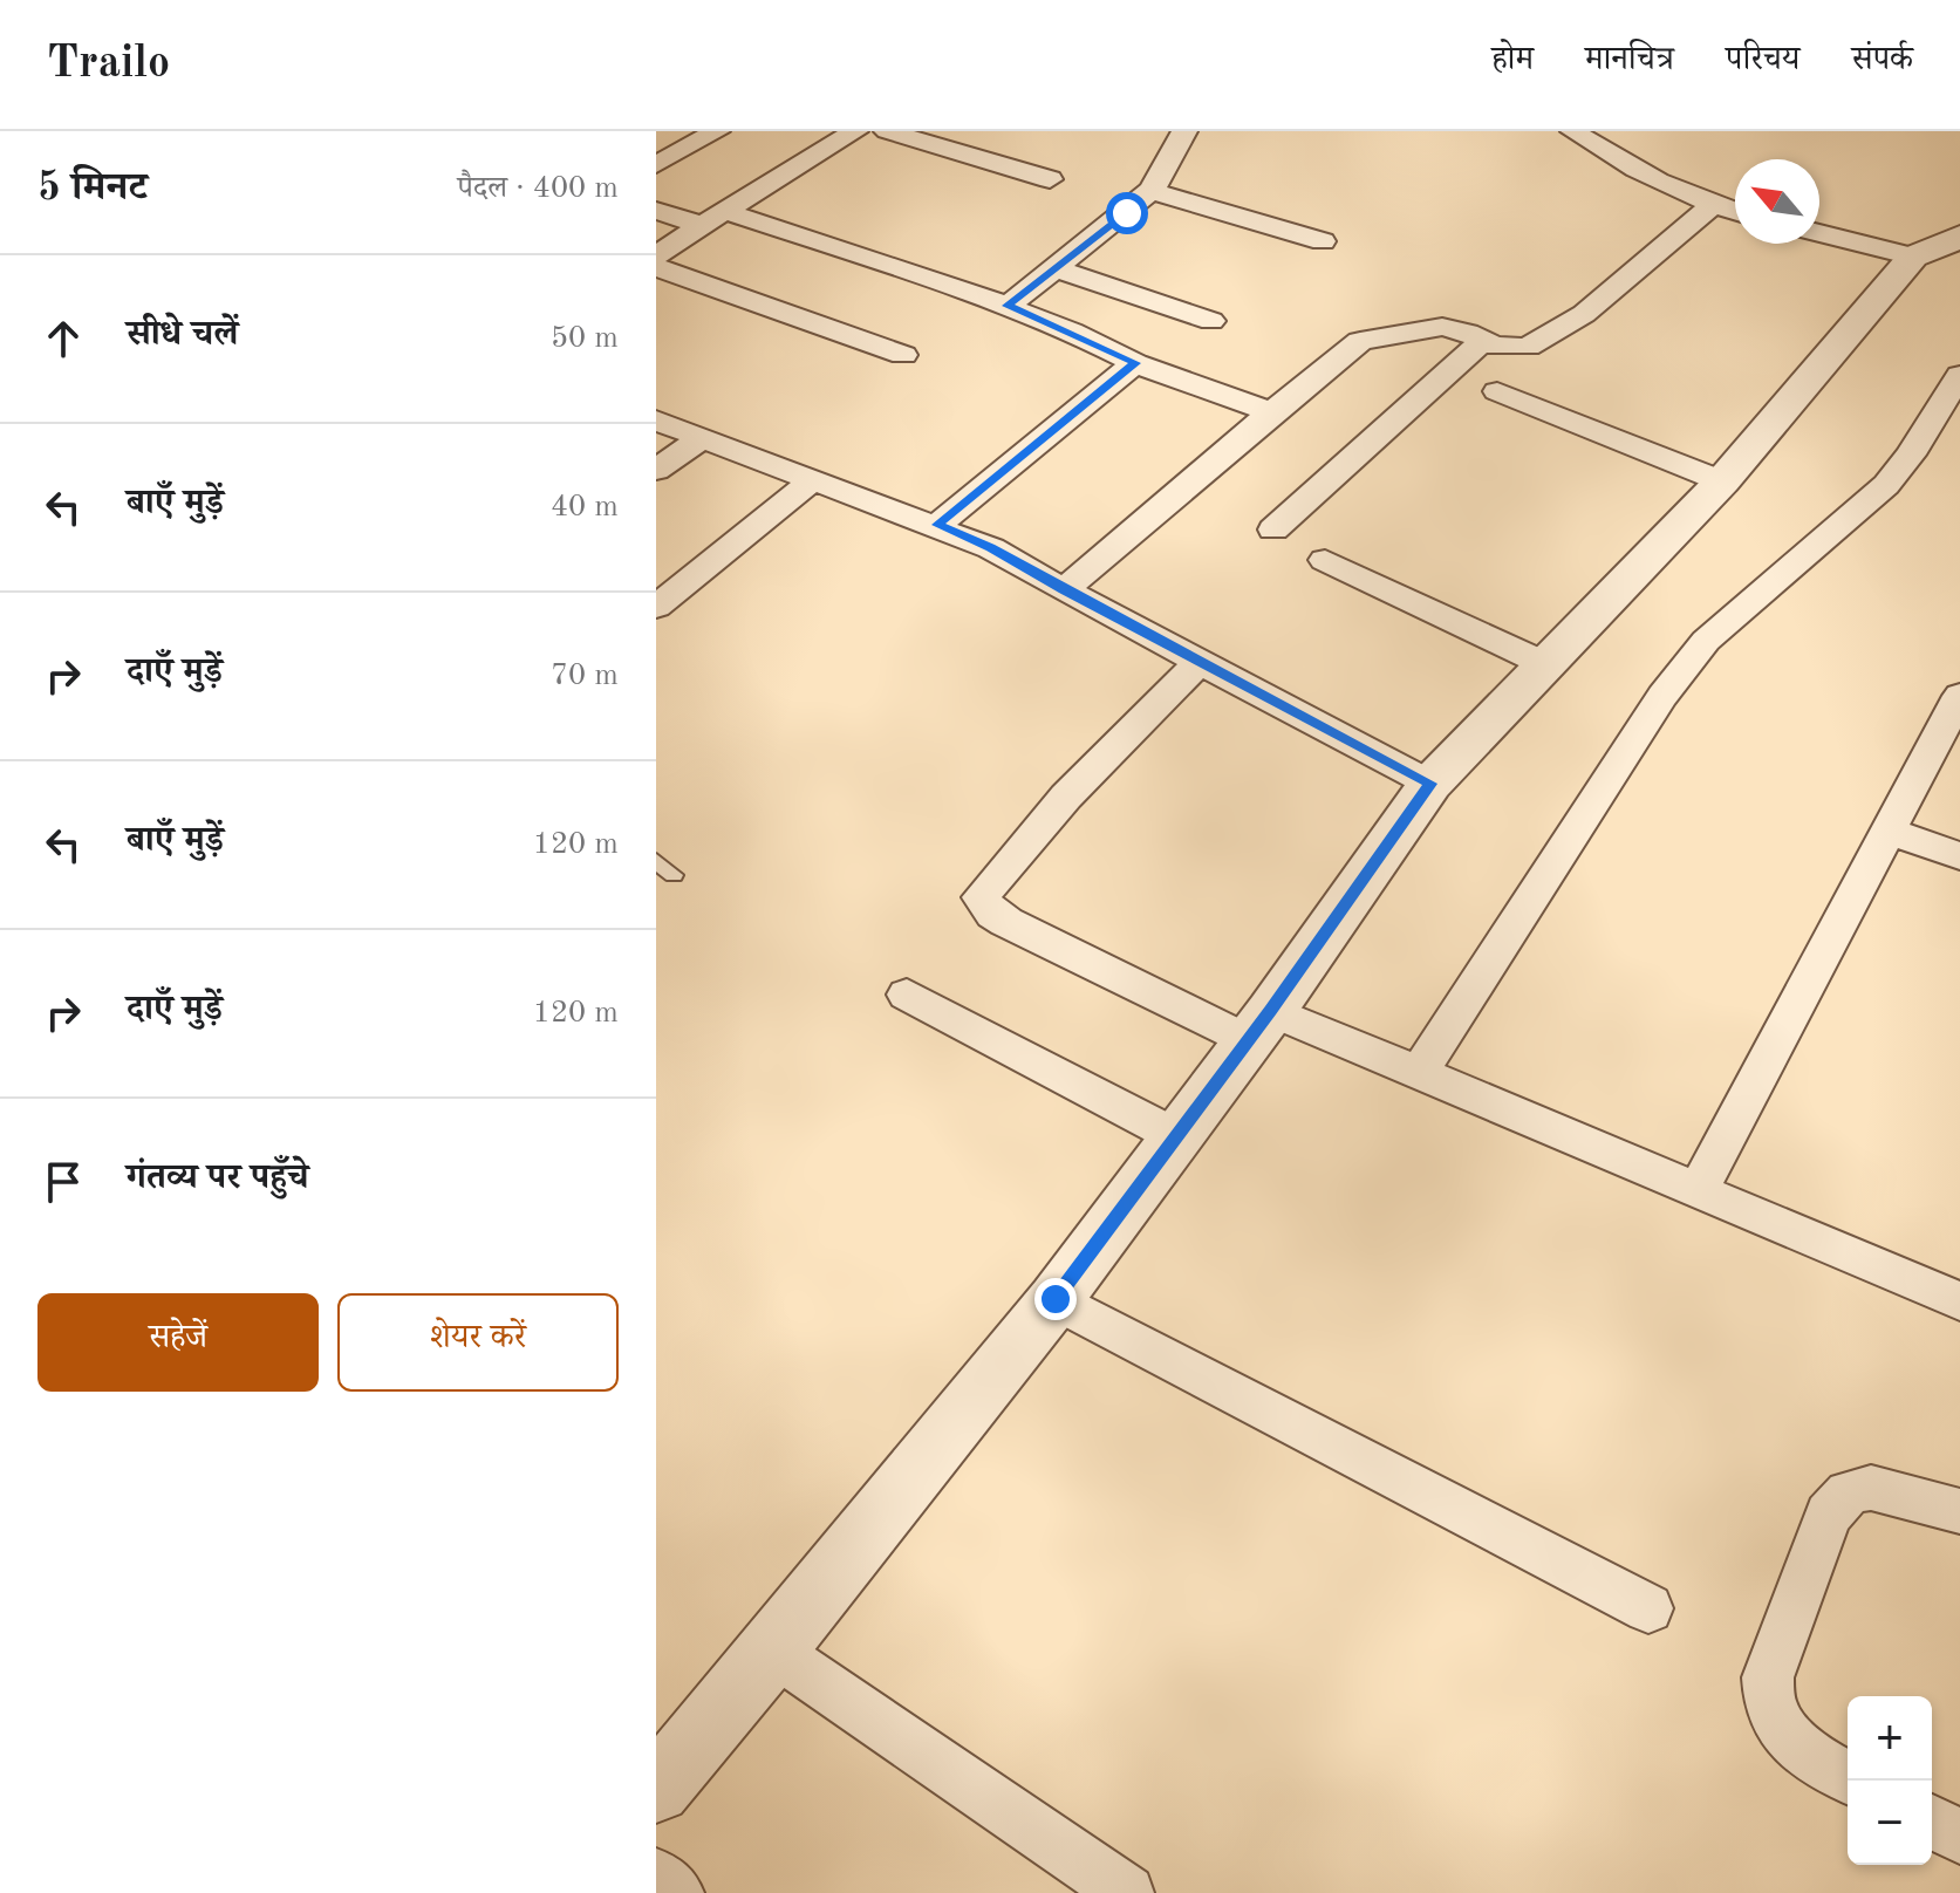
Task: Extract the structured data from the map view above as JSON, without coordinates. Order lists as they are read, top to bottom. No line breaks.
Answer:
{"north":"top left","page":{"header":"Trailo","nav":["होम","मानचित्र","परिचय","संपर्क"],"heading":["5 मिनट","पैदल · 400 m"],"list":[["सीधे चलें","50 m"],["बाएँ मुड़ें","40 m"],["दाएँ मुड़ें","70 m"],["बाएँ मुड़ें","120 m"],["दाएँ मुड़ें","120 m"],"गंतव्य पर पहुँचे"],"buttons":["सहेजें","शेयर करें"],"map_buttons":["+","−"]}}
